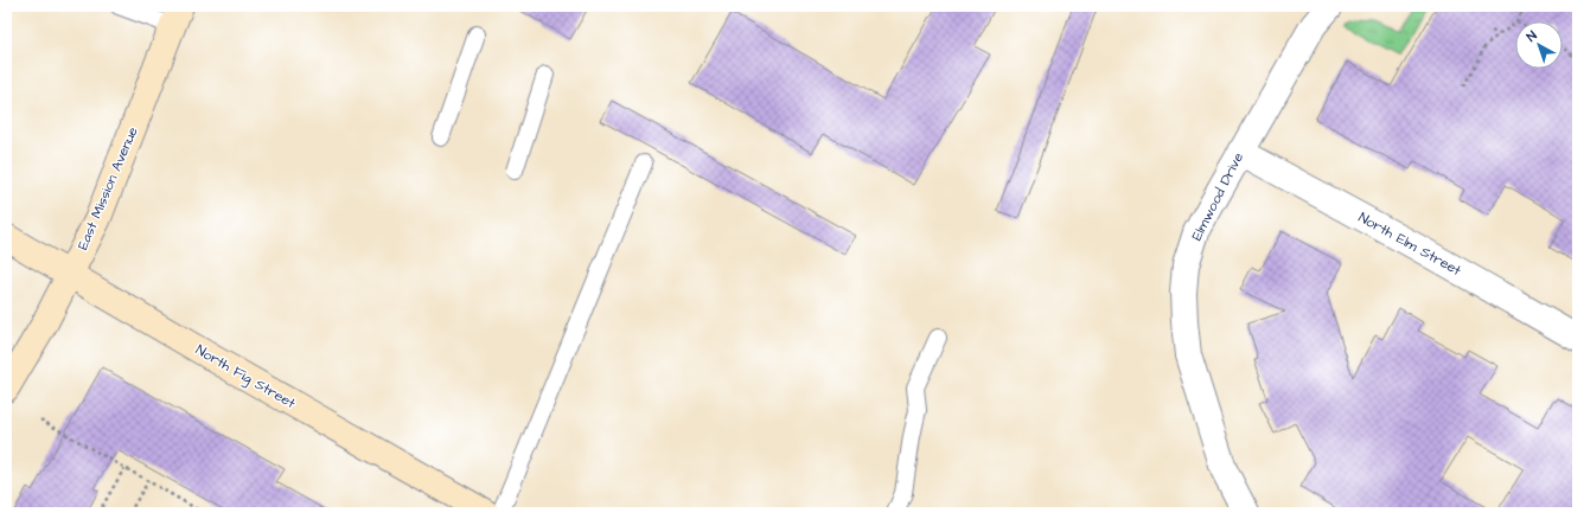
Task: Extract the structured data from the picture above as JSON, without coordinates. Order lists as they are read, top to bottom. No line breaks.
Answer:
{"streets":{"street":["East Mission Avenue","Elmwood Drive","North Elm Street","North Fig Street"]},"crossings":[["East Mission Avenue","North Fig Street"],["Elmwood Drive","North Elm Street"]],"north":"top left"}
